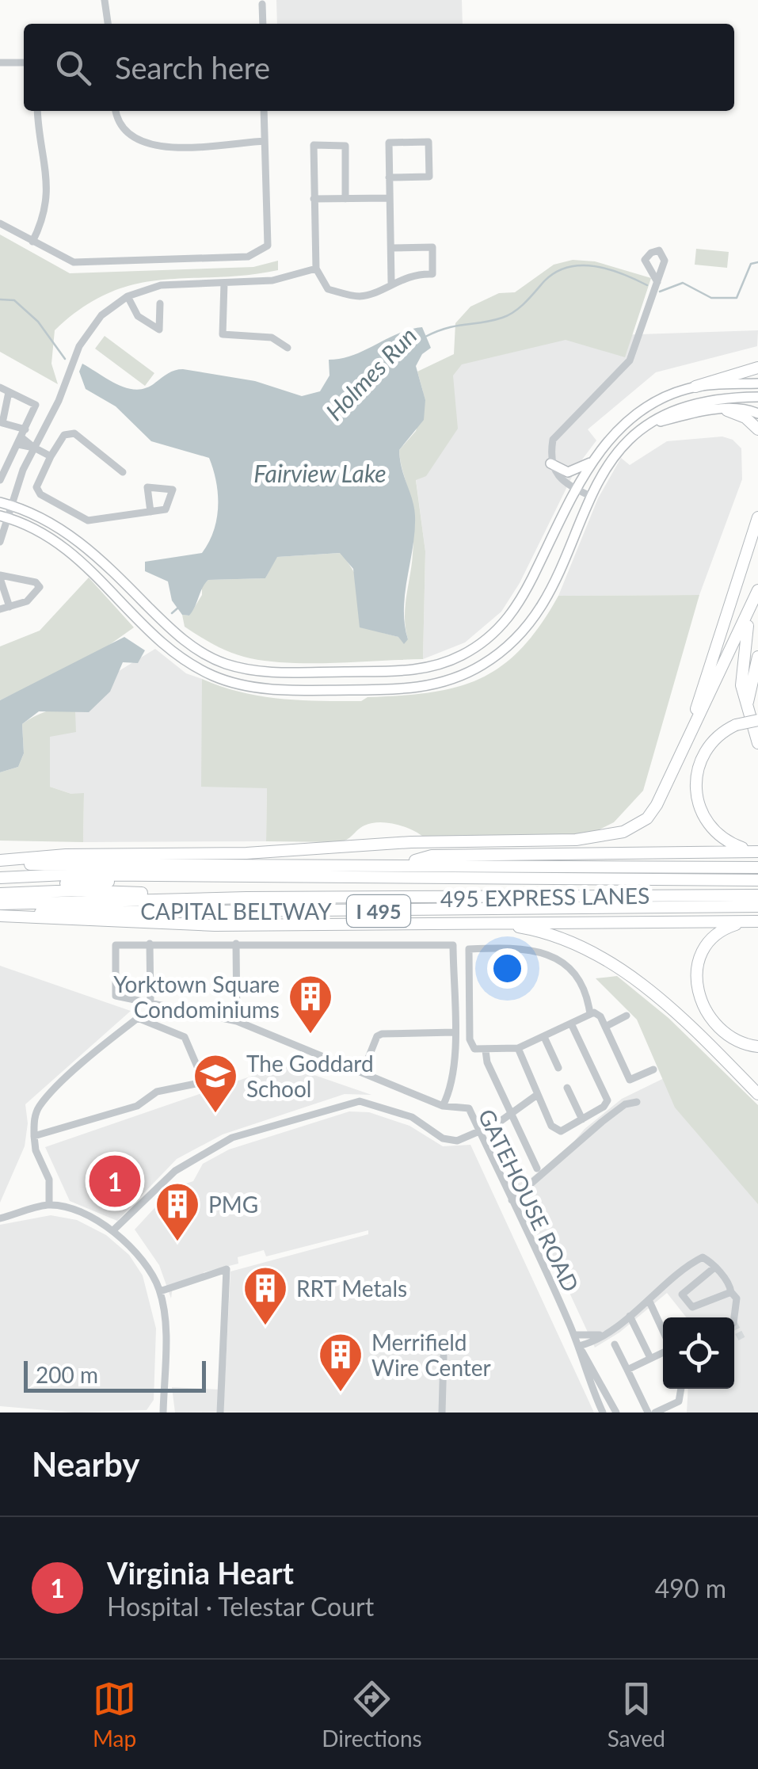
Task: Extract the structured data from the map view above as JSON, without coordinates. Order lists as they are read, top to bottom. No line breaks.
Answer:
{"streets":{"highway":["495 EXPRESS LANES","CAPITAL BELTWAY","I 495"],"street":["GATEHOUSE ROAD"]},"water":["Holmes Run","Fairview Lake"],"places":{"building":["Yorktown Square Condominiums","PMG","RRT Metals","Merrifield Wire Center"],"school or university":["The Goddard School"]},"scale_bar":"200 m","page":{"search":"Search here","pins":"1","scale":"200 m","heading":"Nearby","list":[{"mark":"1","name":"Virginia Heart","note":"Hospital · Telestar Court","value":"490 m"}],"nav":["Map","Directions","Saved"]}}
